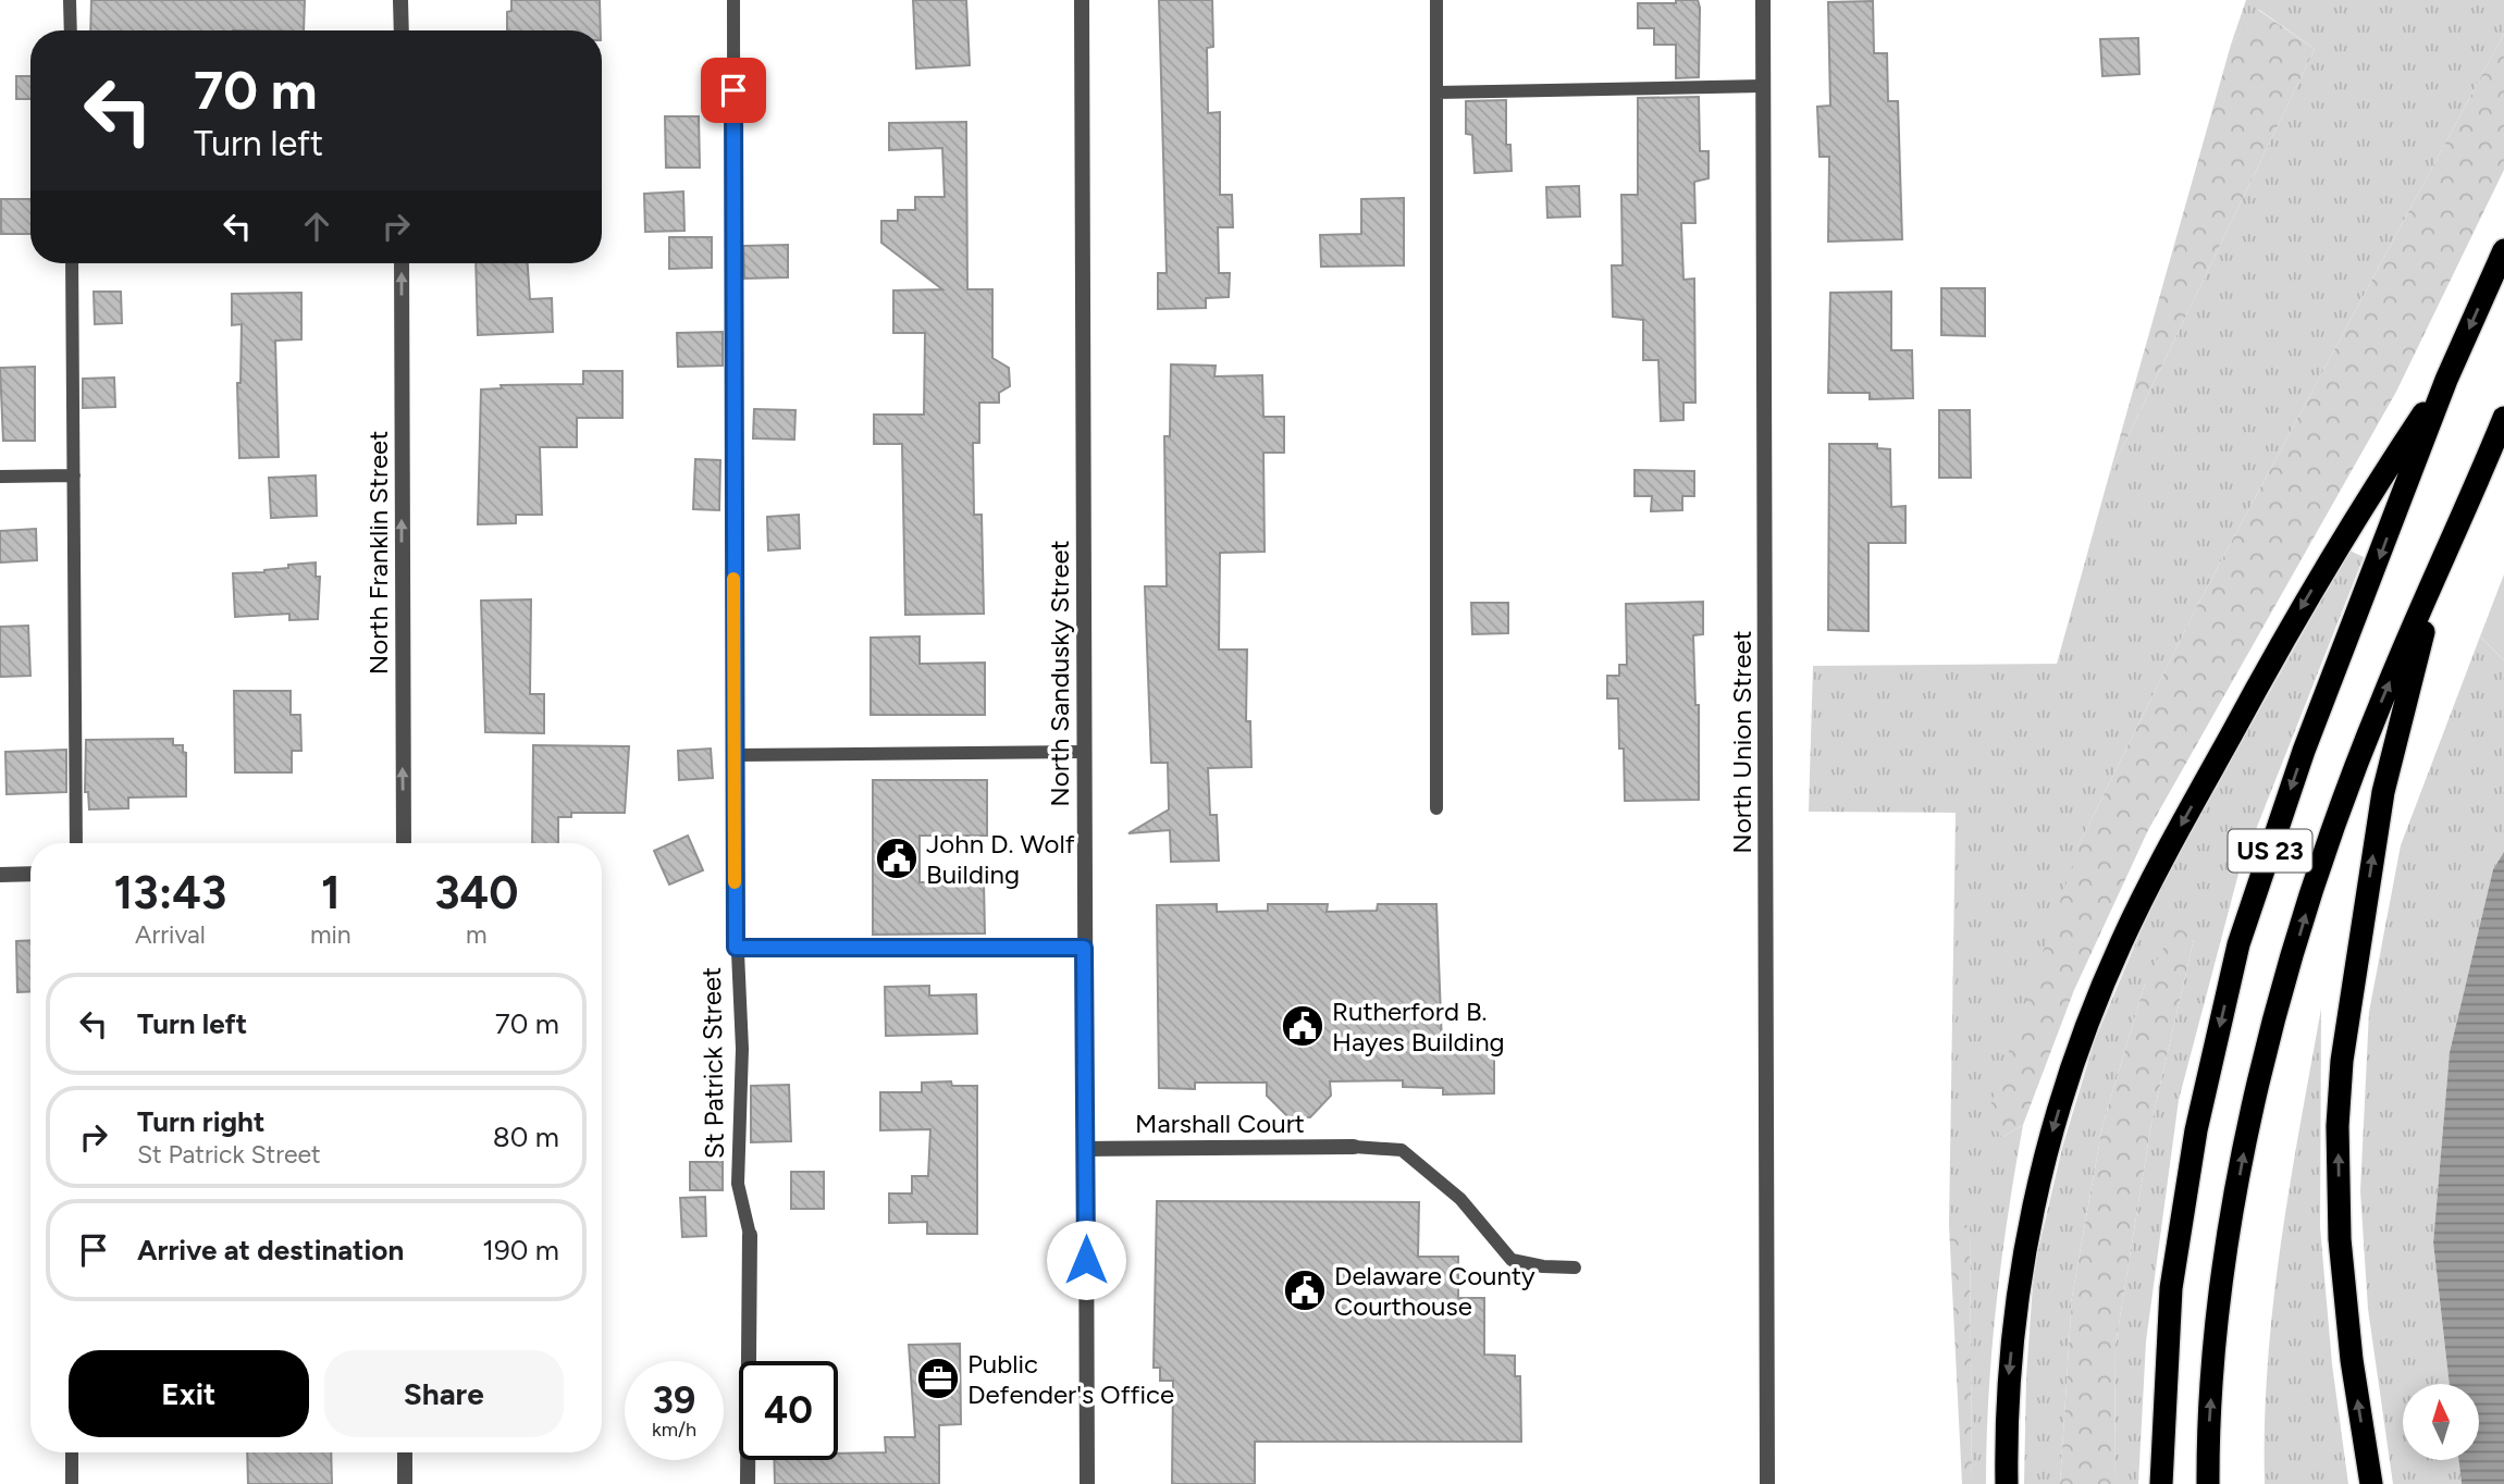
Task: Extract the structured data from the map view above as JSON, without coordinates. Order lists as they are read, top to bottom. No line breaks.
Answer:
{"streets":{"highway":["US 23"],"street":["North Franklin Street","North Sandusky Street","North Union Street","St Patrick Street","Marshall Court"]},"crossings":[["North Sandusky Street","Marshall Court"]],"one_way":["North Franklin Street"],"places":{"public building":["John D. Wolf Building","Rutherford B. Hayes Building","Delaware County Courthouse"],"office":["Public Defender's Office"]},"north":"top","page":{"turn":["70 m","Turn left"],"eta":["13:43","Arrival","1","min","340","m"],"list":[{"name":"Turn left","value":"70 m"},{"name":"Turn right","note":"St Patrick Street","value":"80 m"},{"name":"Arrive at destination","value":"190 m"}],"buttons":["Exit","Share"],"speed":"39 km/h","limit":"40"}}
